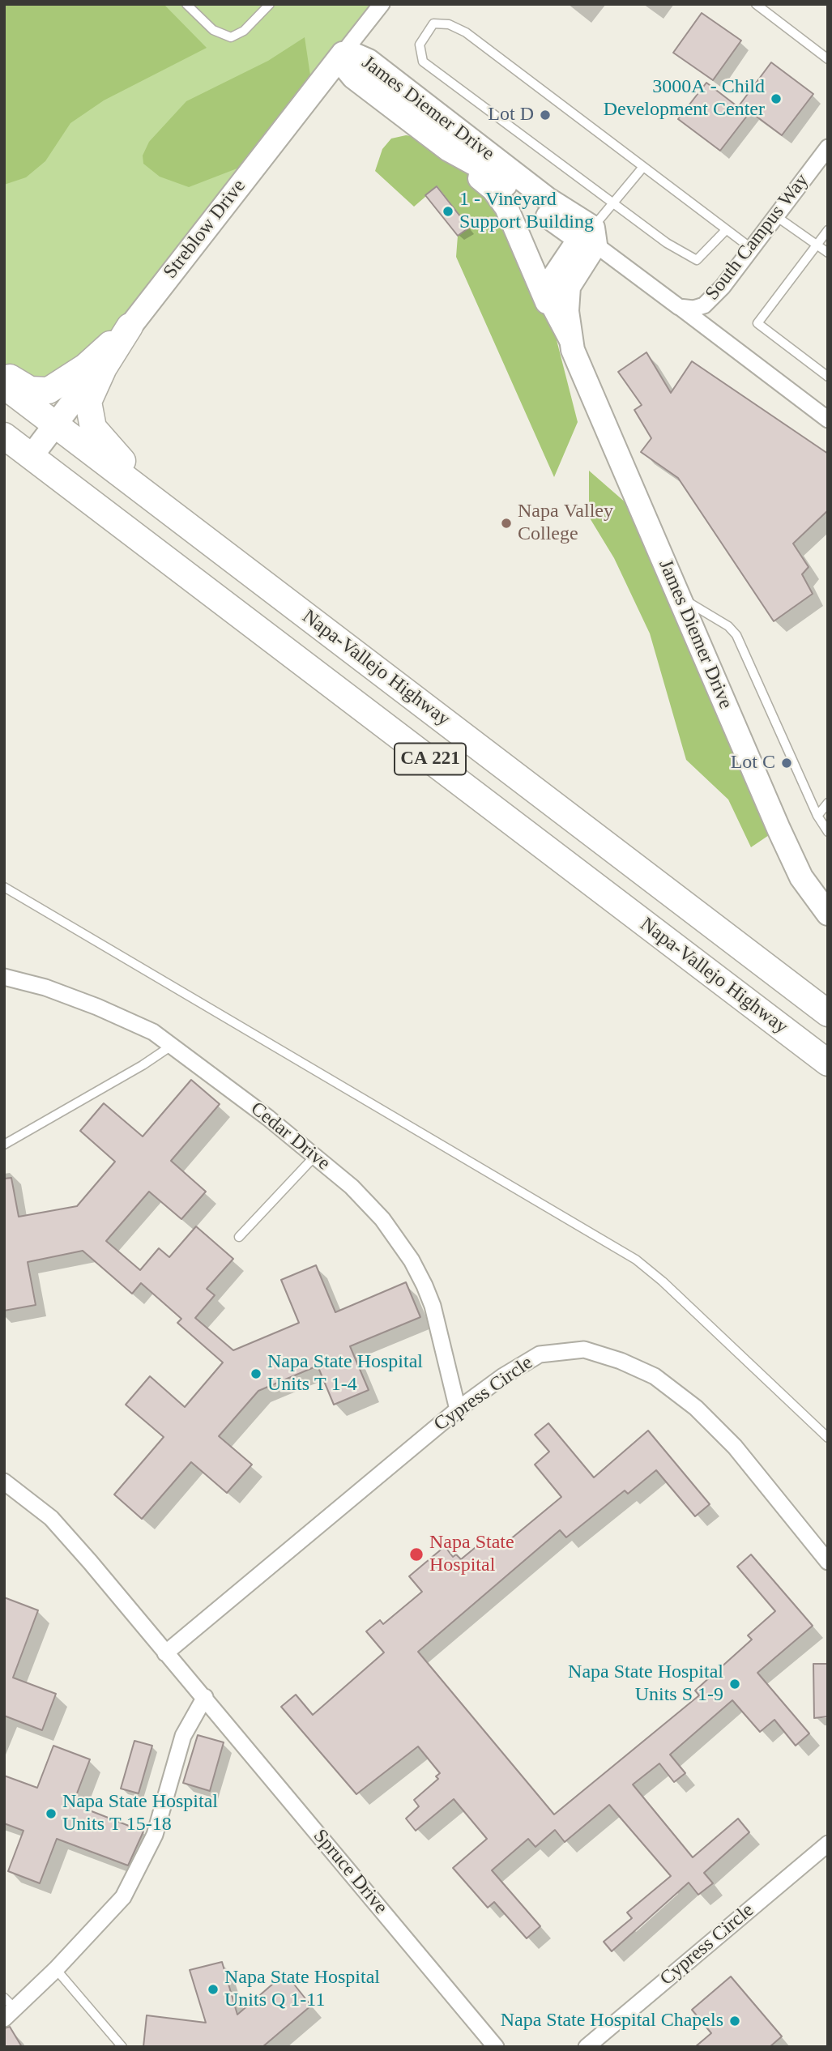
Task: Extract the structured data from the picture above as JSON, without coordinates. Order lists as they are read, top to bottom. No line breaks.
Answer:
{"streets":{"main road":["Napa-Vallejo Highway","CA 221"],"street":["James Diemer Drive","Streblow Drive","South Campus Way","Cedar Drive","Cypress Circle","Spruce Drive"]},"crossings":[["James Diemer Drive","Streblow Drive"],["James Diemer Drive","South Campus Way"],["Streblow Drive","Napa-Vallejo Highway"],["Cedar Drive","Cypress Circle"],["Cypress Circle","Spruce Drive"]],"places":["3000A - Child Development Center","Lot D","1 - Vineyard Support Building","Napa Valley College","Lot C","Napa State Hospital Units T 1-4","Napa State Hospital","Napa State Hospital Units S 1-9","Napa State Hospital Units T 15-18","Napa State Hospital Units Q 1-11","Napa State Hospital Chapels"]}
